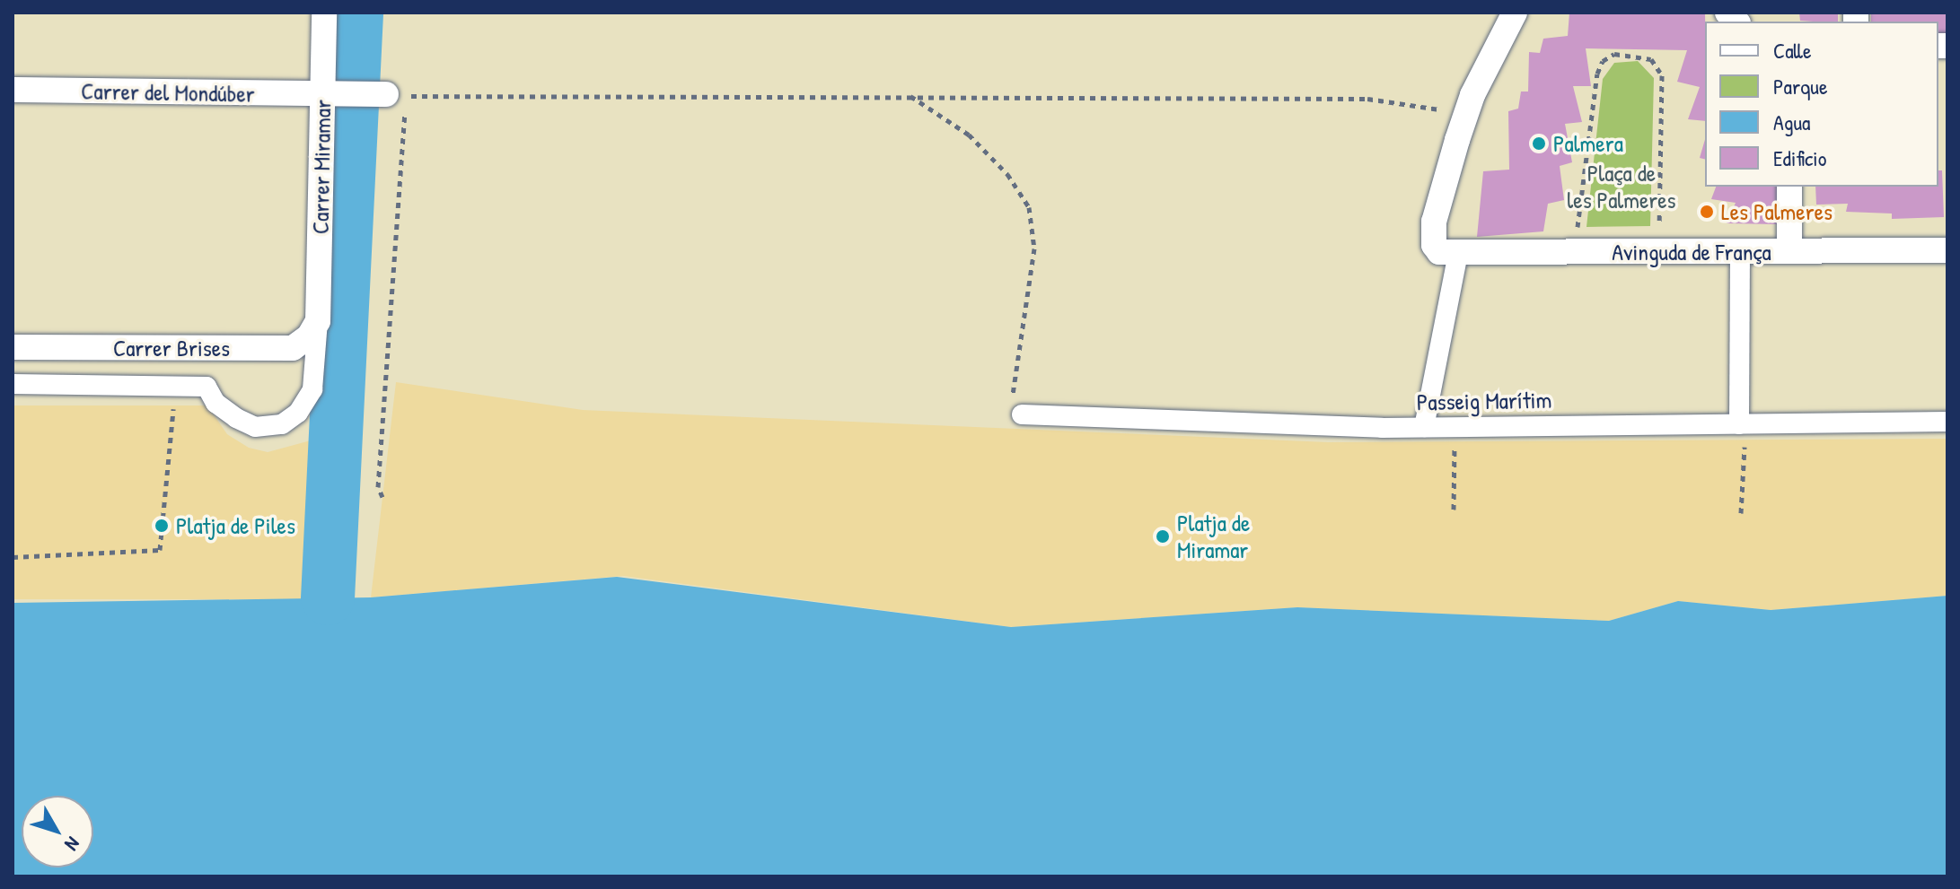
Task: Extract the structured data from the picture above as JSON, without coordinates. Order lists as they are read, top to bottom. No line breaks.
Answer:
{"streets":{"street":["Carrer del Mondúber","Carrer Miramar","Avinguda de França","Carrer Brises","Passeig Marítim"]},"crossings":[["Carrer del Mondúber","Carrer Miramar"],["Carrer Miramar","Carrer Brises"]],"parks":["Plaça de les Palmeres"],"places":["Palmera","Les Palmeres","Platja de Piles","Platja de Miramar"],"legend":["Calle","Parque","Agua","Edificio"],"north":"bottom right"}
